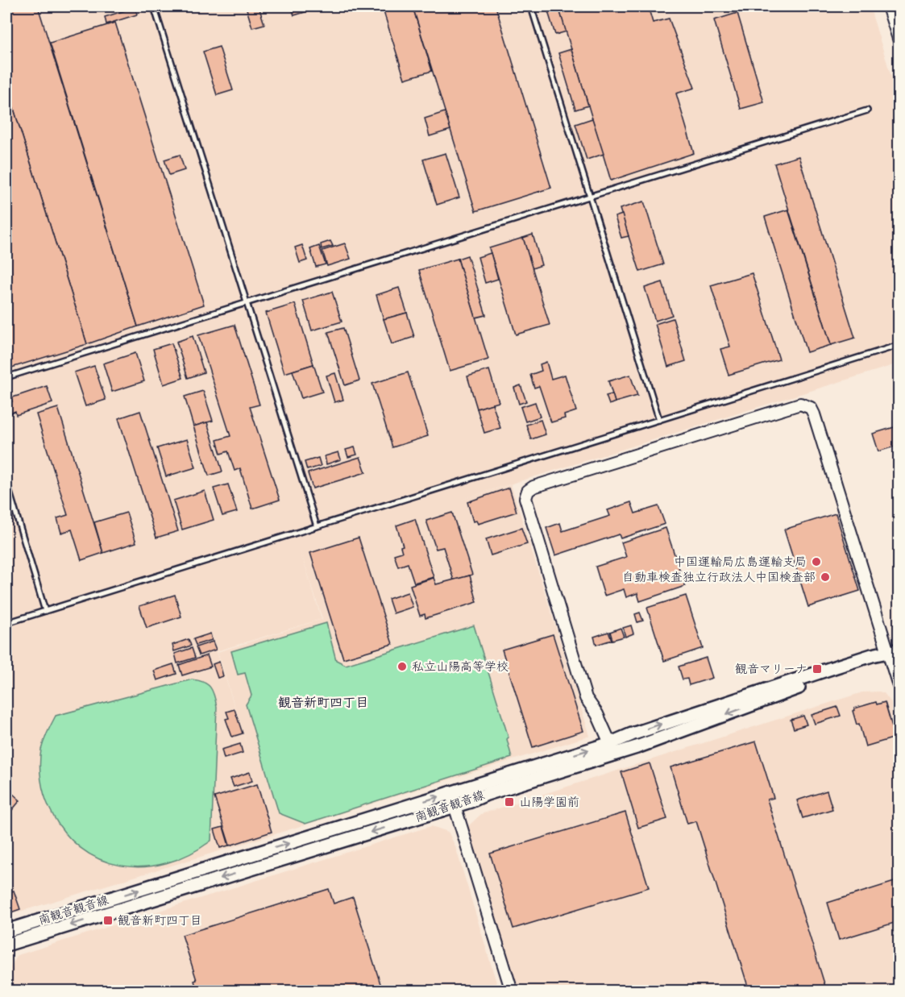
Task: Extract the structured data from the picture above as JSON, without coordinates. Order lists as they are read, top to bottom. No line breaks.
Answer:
{"streets":{"main road":["南観音観音線"]},"districts":["観音新町四丁目"],"places":{"other":["中国運輸局広島運輸支局","自動車検査独立行政法人中国検査部","私立山陽高等学校"],"transit":["観音マリーナ","山陽学園前","観音新町四丁目"]}}
